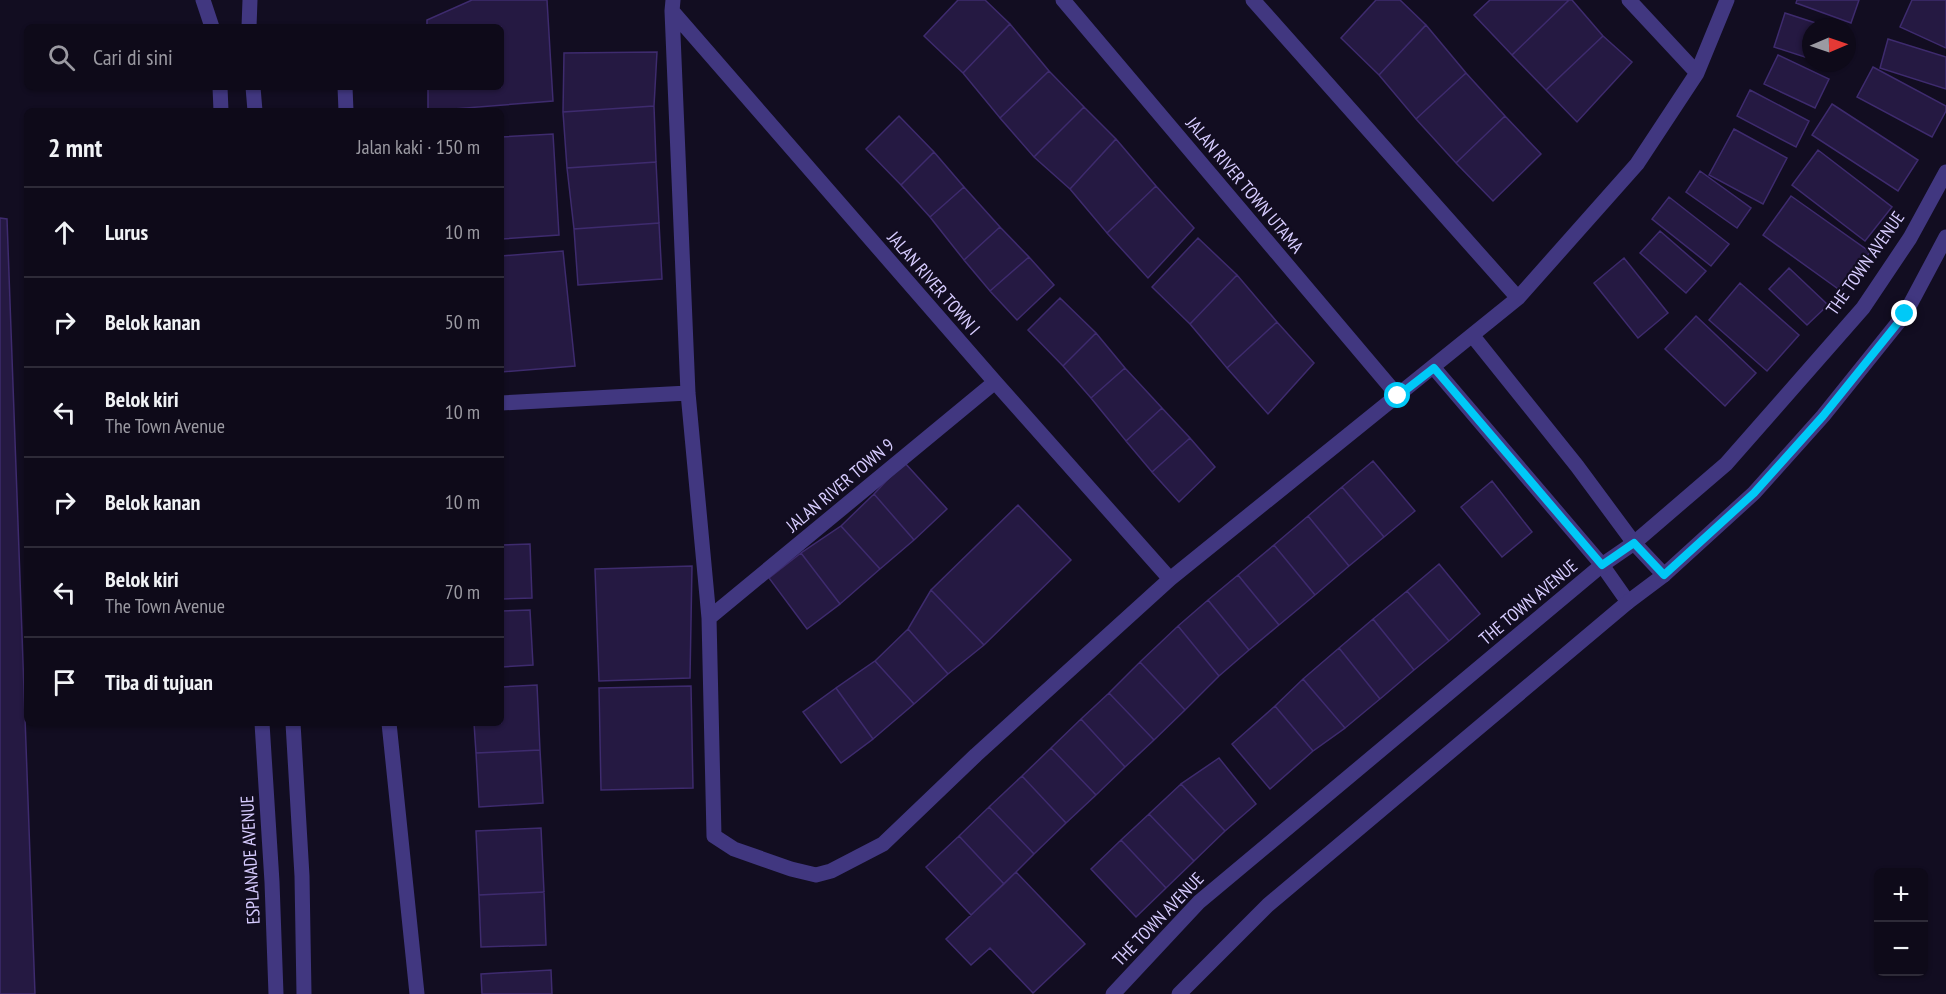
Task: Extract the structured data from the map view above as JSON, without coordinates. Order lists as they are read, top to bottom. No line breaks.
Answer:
{"streets":{"street":["JALAN RIVER TOWN UTAMA","THE TOWN AVENUE","JALAN RIVER TOWN I","JALAN RIVER TOWN 9","ESPLANADE AVENUE"]},"crossings":[["JALAN RIVER TOWN I","JALAN RIVER TOWN 9"]],"north":"right","page":{"search":"Cari di sini","heading":["2 mnt","Jalan kaki · 150 m"],"list":[["Lurus","10 m"],["Belok kanan","50 m"],["Belok kiri","The Town Avenue","10 m"],["Belok kanan","10 m"],["Belok kiri","The Town Avenue","70 m"],"Tiba di tujuan"],"map_buttons":["+","−"]}}
